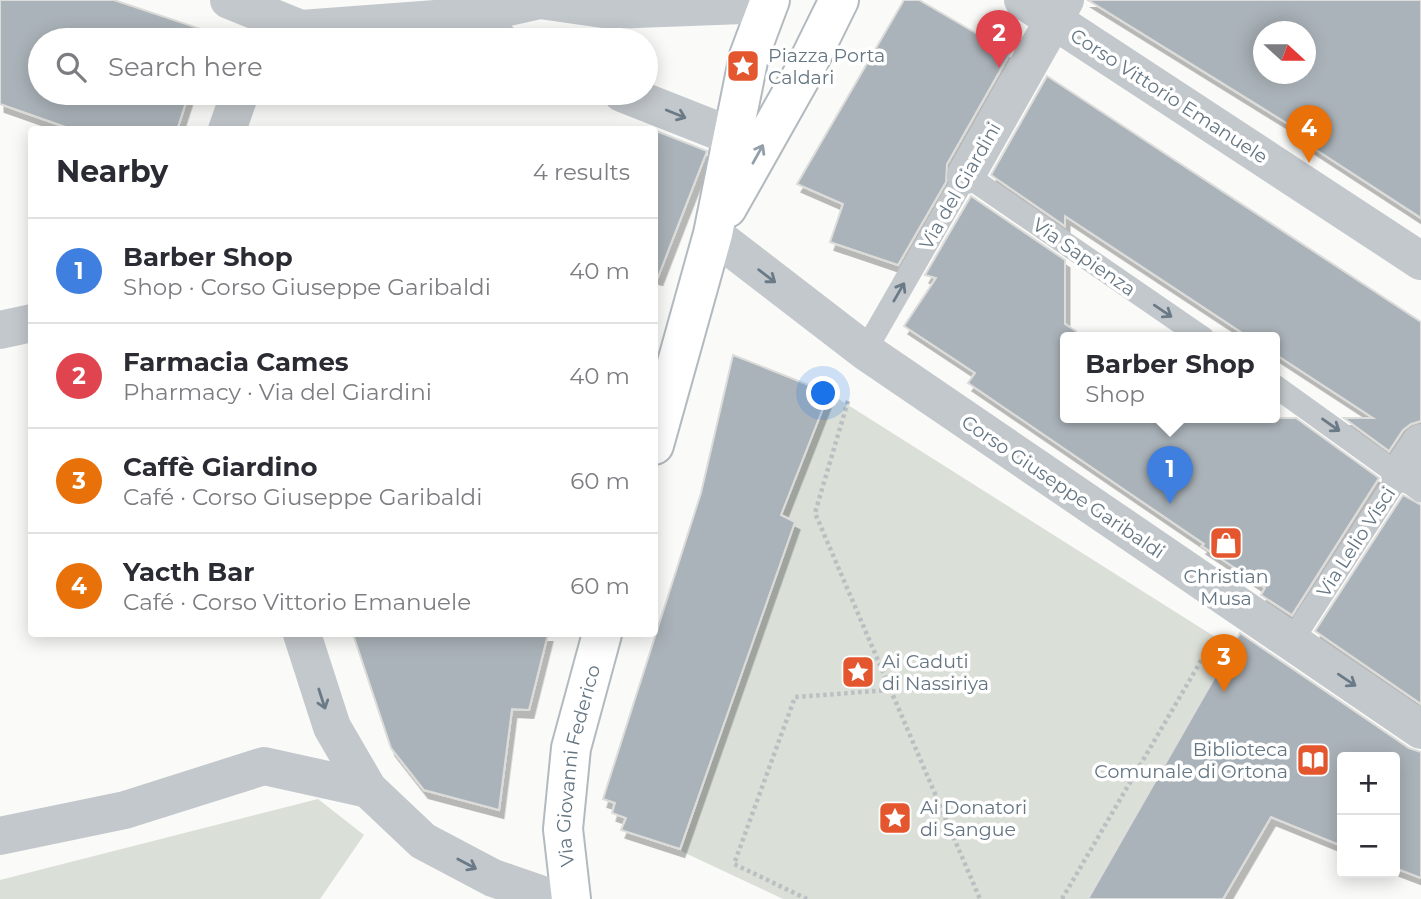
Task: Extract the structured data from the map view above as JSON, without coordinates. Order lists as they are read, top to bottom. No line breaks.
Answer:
{"streets":{"street":["Corso Vittorio Emanuele","Via del Giardini","Corso Giuseppe Garibaldi","Via Lelio Visci","Via Giovanni Federico"],"lane":["Via Sapienza"]},"crossings":[["Corso Vittorio Emanuele","Via del Giardini"],["Via del Giardini","Via Sapienza"],["Via del Giardini","Corso Giuseppe Garibaldi"],["Corso Giuseppe Garibaldi","Via Lelio Visci"]],"one_way":["Via Sapienza","Corso Giuseppe Garibaldi"],"places":{"place":["Piazza Porta Caldari","Ai Caduti di Nassiriya","Ai Donatori di Sangue"],"shop":["Christian Musa"],"library":["Biblioteca Comunale di Ortona"]},"north":"right","page":{"pins":["2","4","1","3"],"search":"Search here","heading":["Nearby","4 results"],"list":[{"mark":"1","name":"Barber Shop","note":"Shop · Corso Giuseppe Garibaldi","value":"40 m"},{"mark":"2","name":"Farmacia Cames","note":"Pharmacy · Via del Giardini","value":"40 m"},{"mark":"3","name":"Caffè Giardino","note":"Café · Corso Giuseppe Garibaldi","value":"60 m"},{"mark":"4","name":"Yacth Bar","note":"Café · Corso Vittorio Emanuele","value":"60 m"}],"popup":["Barber Shop","Shop"],"map_buttons":["+","−"]}}
